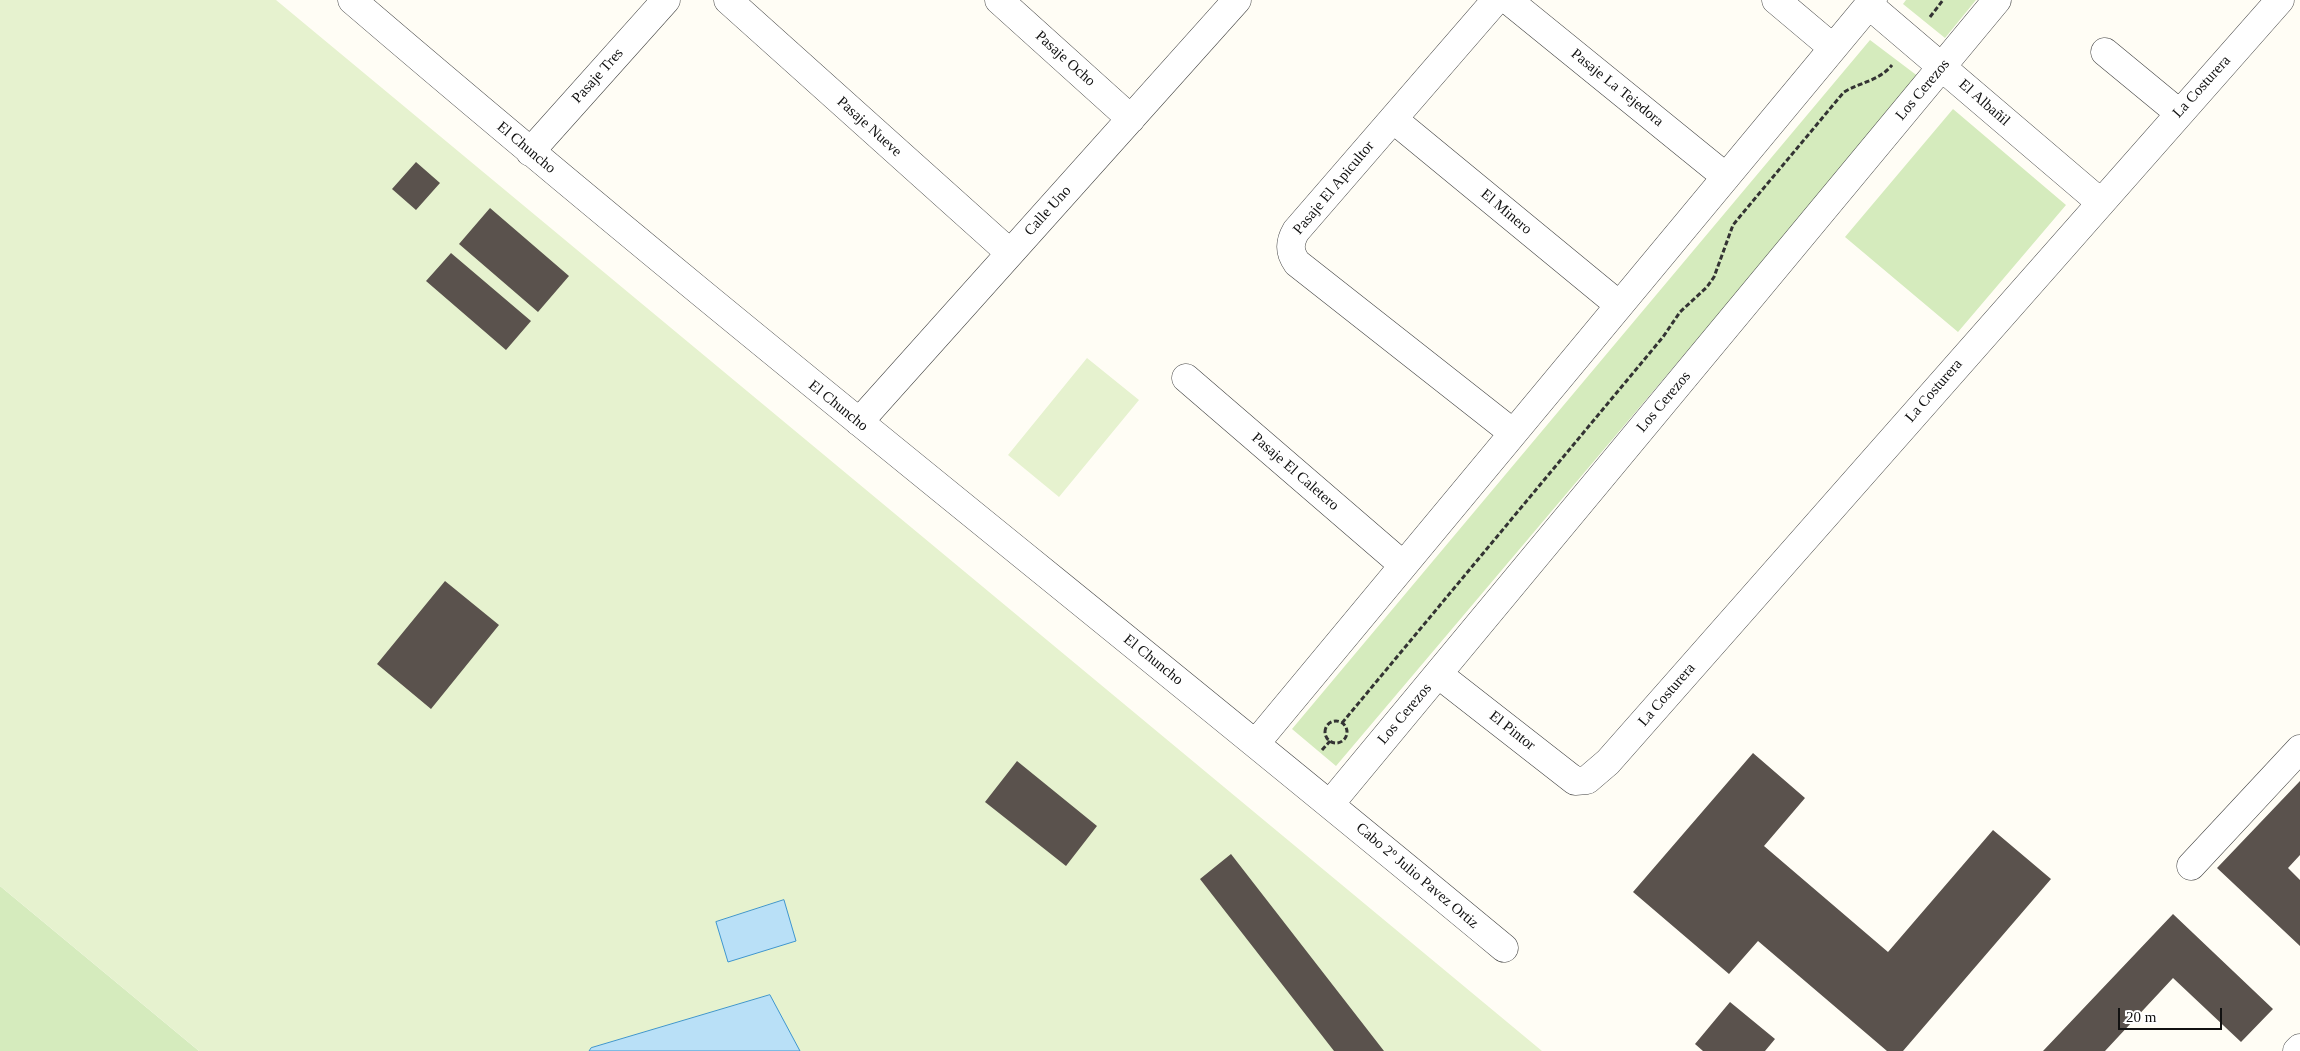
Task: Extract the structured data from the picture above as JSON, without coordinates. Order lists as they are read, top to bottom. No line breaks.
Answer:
{"streets":{"street":["Pasaje Ocho","Pasaje Tres","La Costurera","Pasaje La Tejedora","Los Cerezos","El Albañil","Pasaje Nueve","El Chuncho","Pasaje El Apicultor","Calle Uno","El Minero","Pasaje El Caletero","El Pintor","Cabo 2º Julio Pavez Ortiz"]},"crossings":[["Pasaje Ocho","Calle Uno"],["Pasaje Tres","El Chuncho"],["La Costurera","El Albañil"],["La Costurera","El Pintor"],["Los Cerezos","El Albañil"],["Los Cerezos","El Chuncho"],["Los Cerezos","El Pintor"],["Los Cerezos","Cabo 2º Julio Pavez Ortiz"],["Pasaje Nueve","Calle Uno"],["El Chuncho","Calle Uno"],["El Chuncho","Cabo 2º Julio Pavez Ortiz"],["Pasaje El Apicultor","El Minero"]],"scale_bar":"20 m"}
